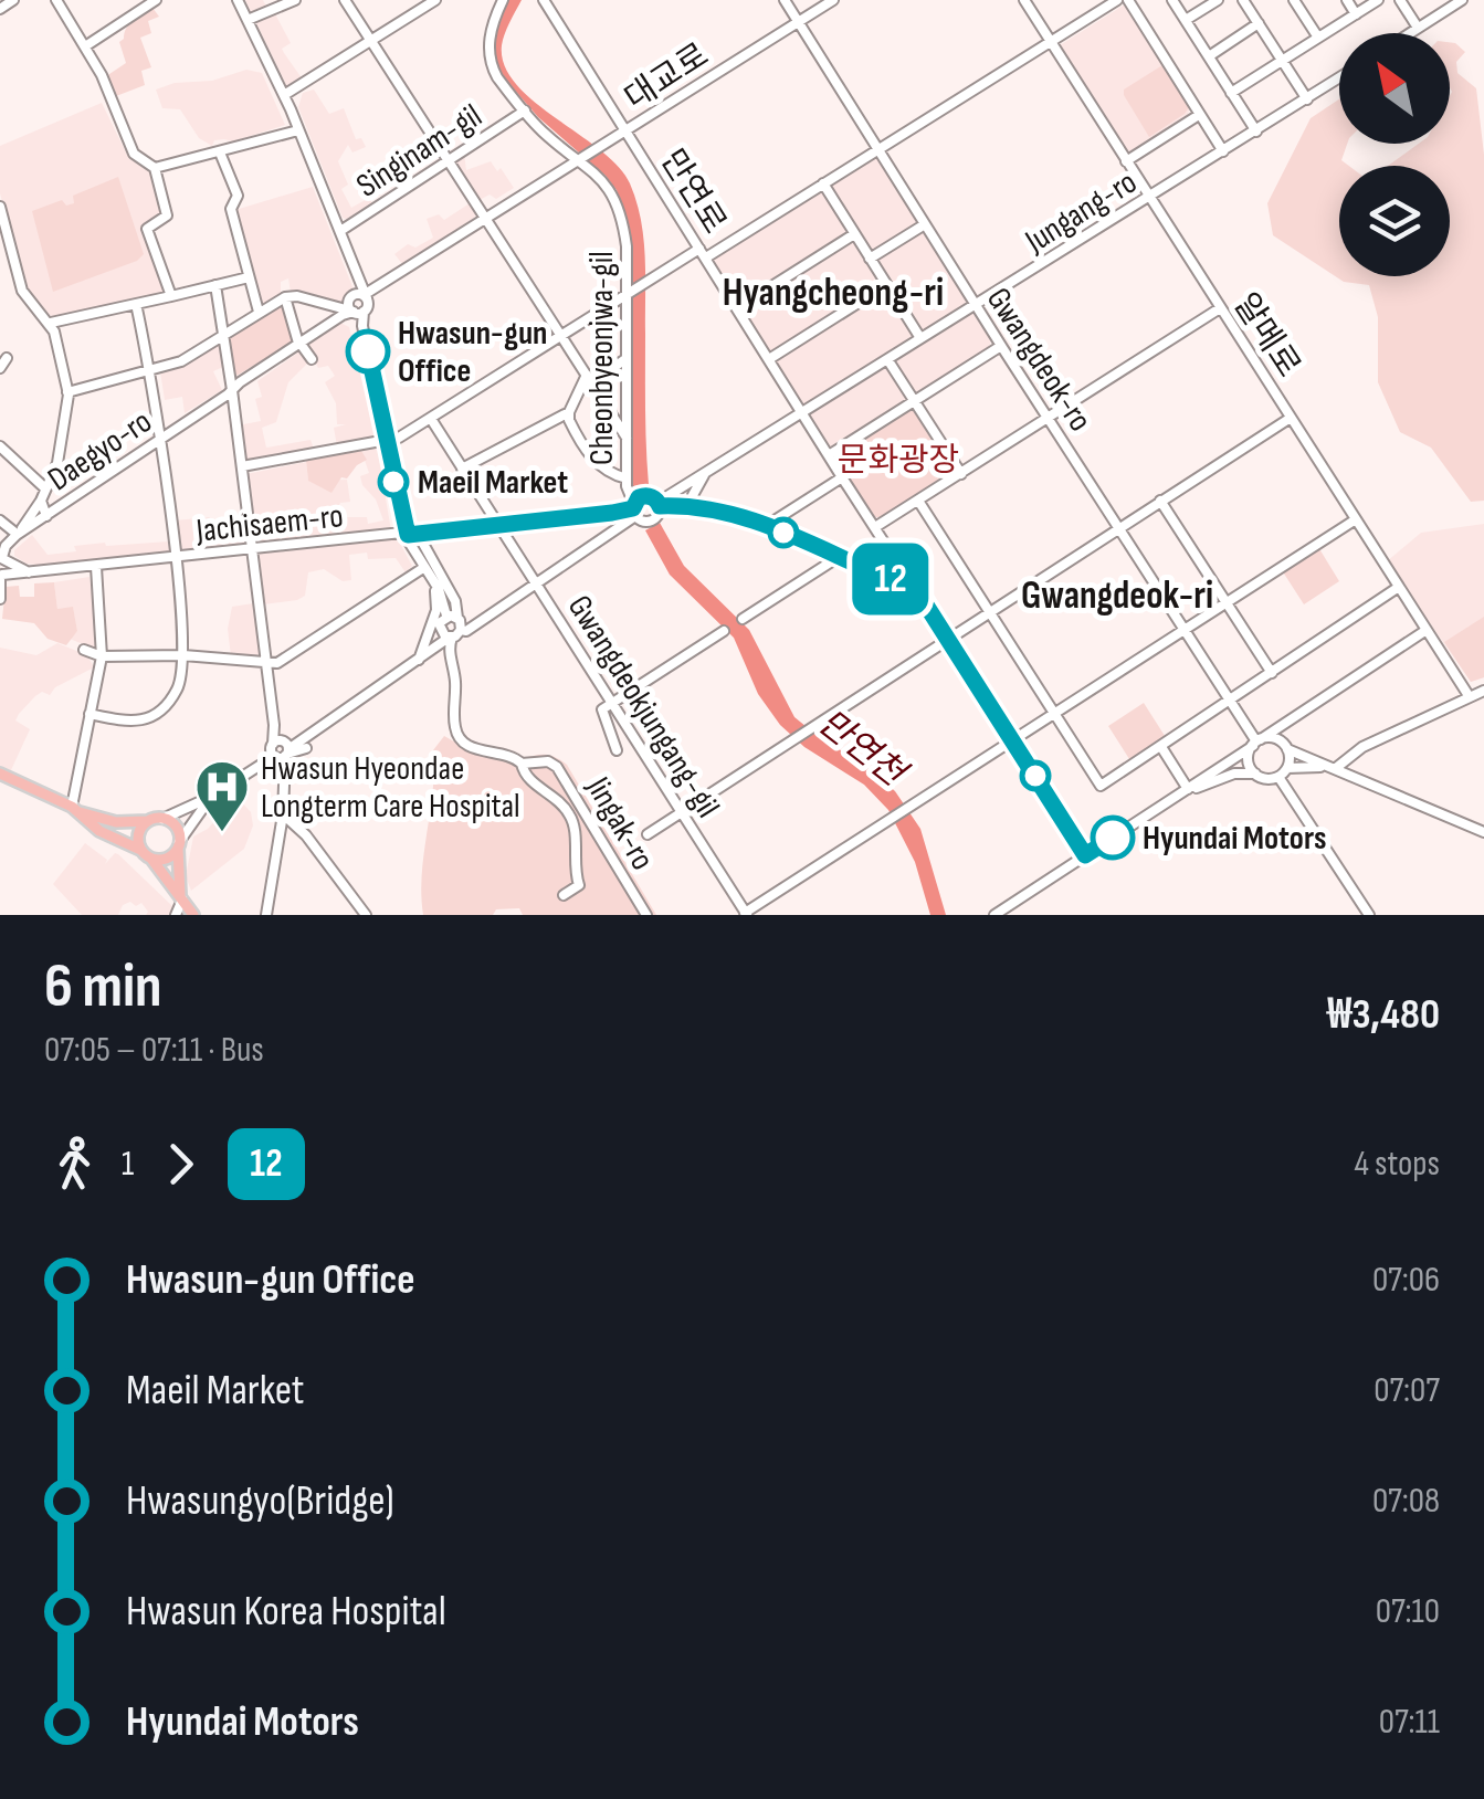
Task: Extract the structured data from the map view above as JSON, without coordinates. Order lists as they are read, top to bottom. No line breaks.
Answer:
{"streets":{"street":["대교로","Singinam-gil","만연로","Jungang-ro","알메로","Cheonbyeonjwa-gil","Gwangdeok-ro","Daegyo-ro","Jachisaem-ro","Gwangdeokjungang-gil","Jingak-ro"]},"crossings":[["대교로","만연로"],["대교로","Cheonbyeonjwa-gil"],["대교로","Gwangdeok-ro"],["Singinam-gil","Cheonbyeonjwa-gil"],["만연로","Jungang-ro"],["Jungang-ro","알메로"],["Jungang-ro","Cheonbyeonjwa-gil"],["Jungang-ro","Gwangdeok-ro"],["Jungang-ro","Jachisaem-ro"],["Cheonbyeonjwa-gil","Jachisaem-ro"],["Daegyo-ro","Jachisaem-ro"],["Jachisaem-ro","Gwangdeokjungang-gil"]],"districts":["Hyangcheong-ri","Gwangdeok-ri"],"water":["만연천"],"parks":["문화광장"],"places":{"other":["Hwasun-gun Office","Maeil Market","Hyundai Motors"],"hospital":["Hwasun Hyeondae Longterm Care Hospital"]},"lines":["bus line 12"],"north":"top left","page":{"on_map":"12","heading":["6 min","07:05 – 07:11 · Bus","₩3,480"],"legs":["1","12","4 stops"],"list":[{"name":"Hwasun-gun Office","value":"07:06"},{"name":"Maeil Market","value":"07:07"},{"name":"Hwasungyo(Bridge)","value":"07:08"},{"name":"Hwasun Korea Hospital","value":"07:10"},{"name":"Hyundai Motors","value":"07:11"}]}}
